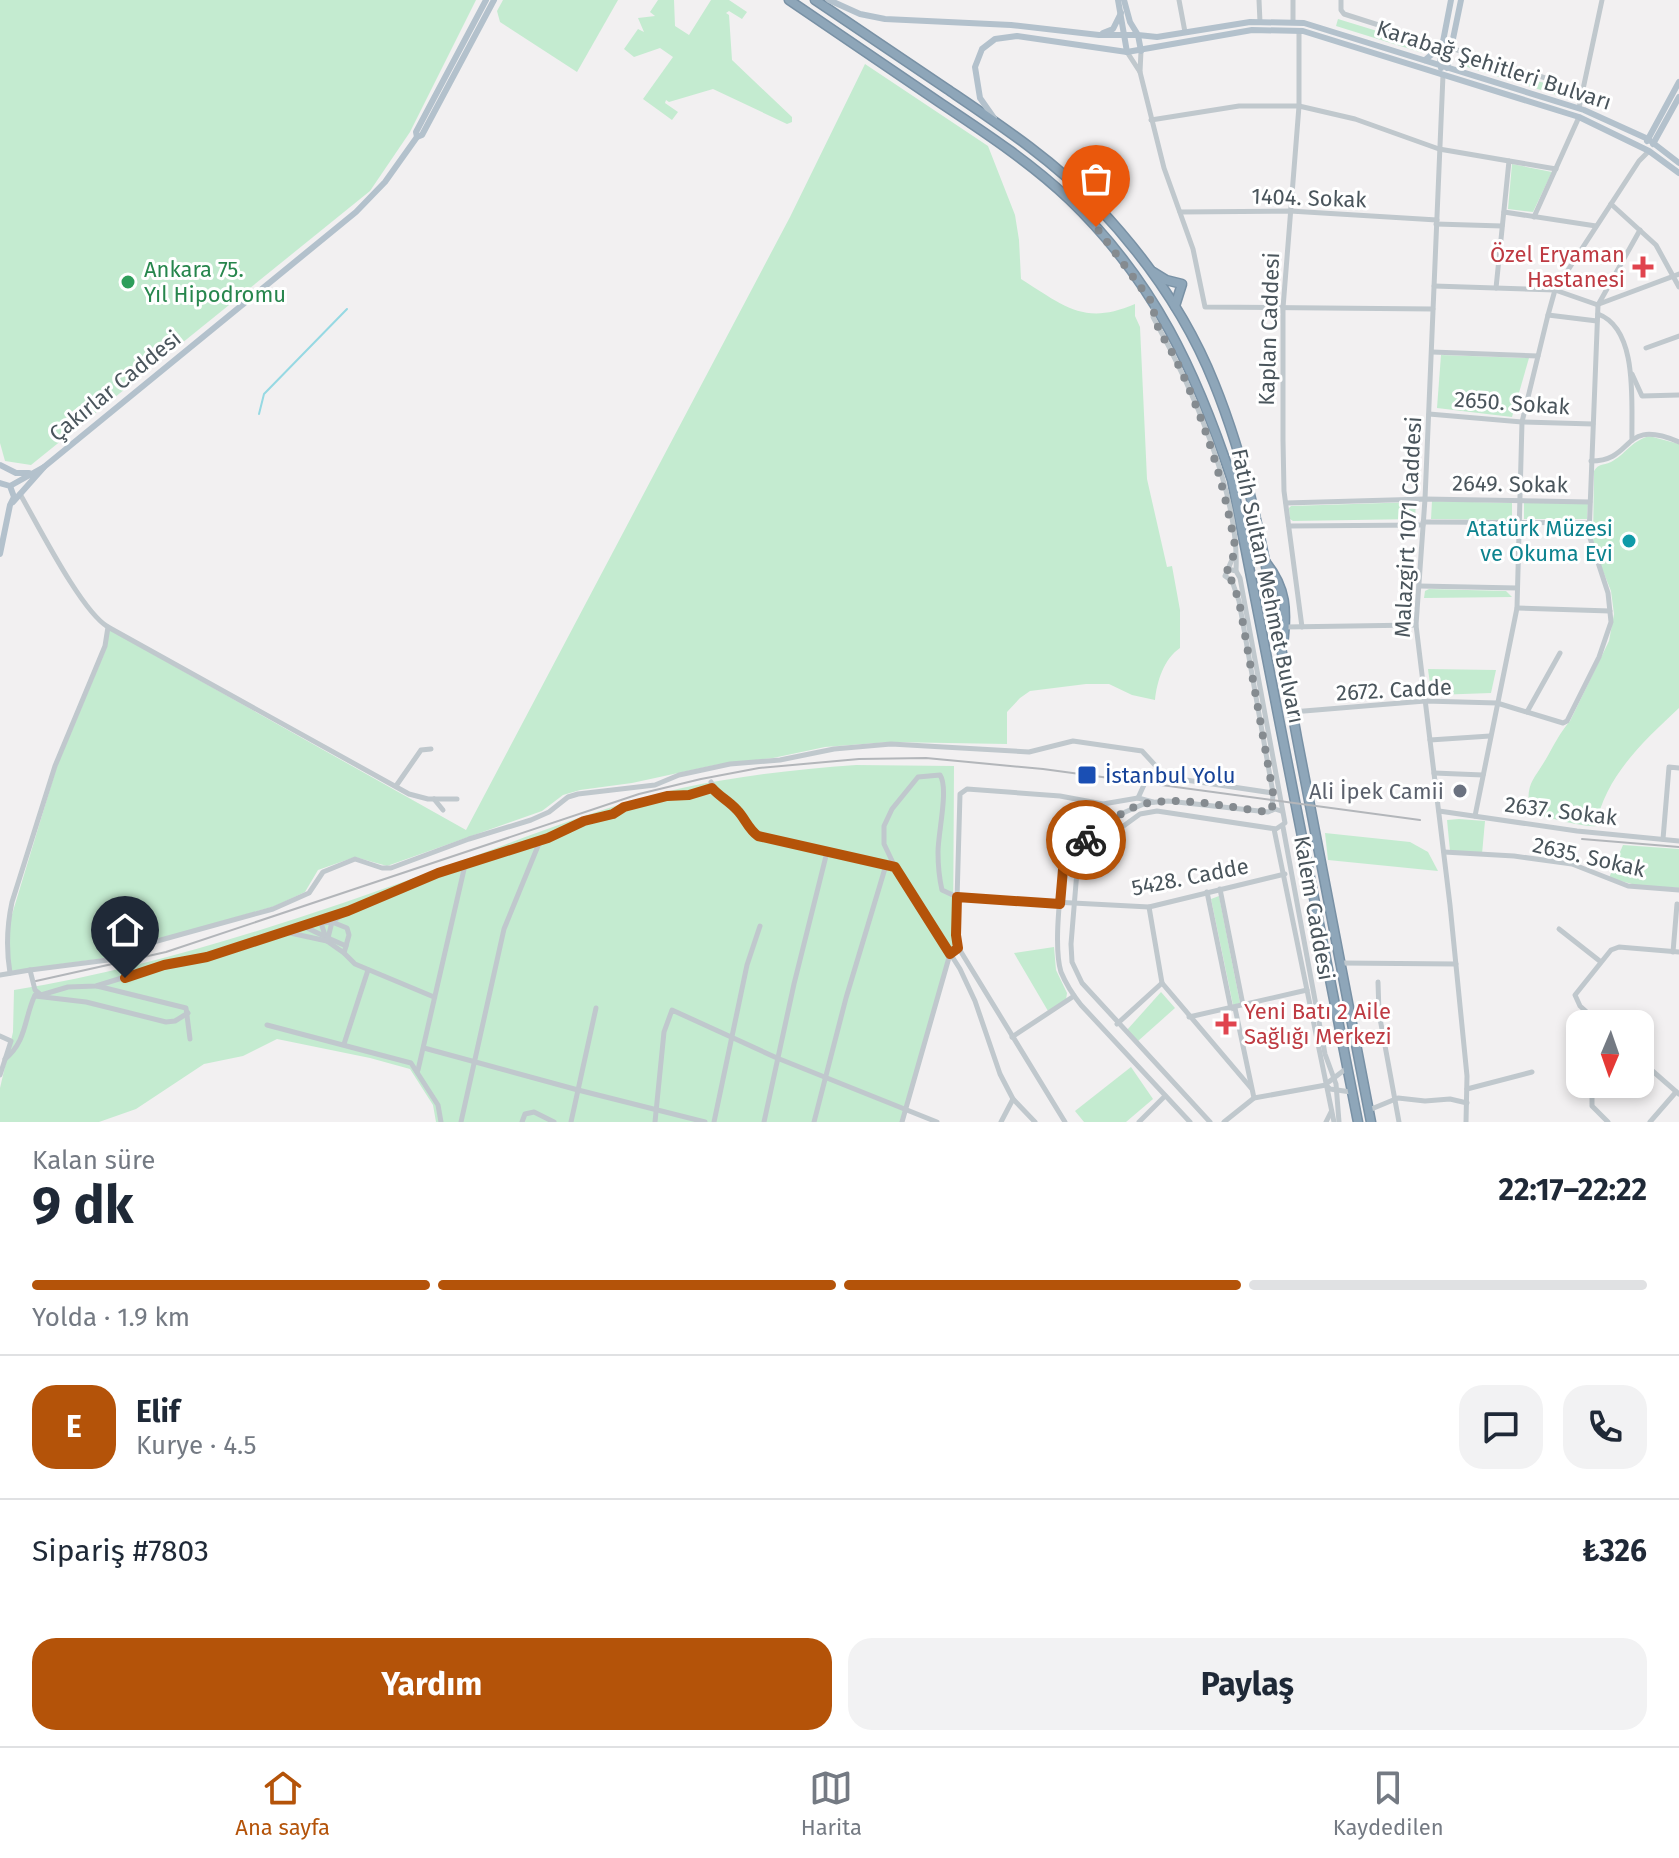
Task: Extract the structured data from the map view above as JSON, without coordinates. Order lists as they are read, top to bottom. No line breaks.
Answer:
{"streets":{"highway":["Fatih Sultan Mehmet Bulvarı"],"main road":["Karabağ Şehitleri Bulvarı","Çakırlar Caddesi"],"street":["1404. Sokak","Kaplan Caddesi","2650. Sokak","2649. Sokak","Malazgirt 1071 Caddesi","2672. Cadde","2637. Sokak","2635. Sokak","5428. Cadde","Kalem Caddesi"]},"crossings":[["Karabağ Şehitleri Bulvarı","Kaplan Caddesi"],["Karabağ Şehitleri Bulvarı","Malazgirt 1071 Caddesi"],["Karabağ Şehitleri Bulvarı","Fatih Sultan Mehmet Bulvarı"],["1404. Sokak","Kaplan Caddesi"],["1404. Sokak","Malazgirt 1071 Caddesi"],["Kaplan Caddesi","2649. Sokak"],["2650. Sokak","Malazgirt 1071 Caddesi"],["2649. Sokak","Malazgirt 1071 Caddesi"],["Malazgirt 1071 Caddesi","2672. Cadde"],["Malazgirt 1071 Caddesi","2637. Sokak"],["Malazgirt 1071 Caddesi","2635. Sokak"],["Fatih Sultan Mehmet Bulvarı","2672. Cadde"],["5428. Cadde","Kalem Caddesi"]],"places":{"health":["Özel Eryaman Hastanesi","Yeni Batı 2 Aile Sağlığı Merkezi"],"other":["Ankara 75. Yıl Hipodromu","Atatürk Müzesi ve Okuma Evi","Ali İpek Camii"],"transit":["İstanbul Yolu"]},"north":"bottom","page":{"heading":["9 dk","Kalan süre","22:17–22:22"],"panel":["Elif","Kurye · 4.5","Sipariş #7803","₺326"],"bar":"Yolda · 1.9 km","round":"E","buttons":["Yardım","Paylaş"],"tabs":["Ana sayfa","Harita","Kaydedilen"]}}
